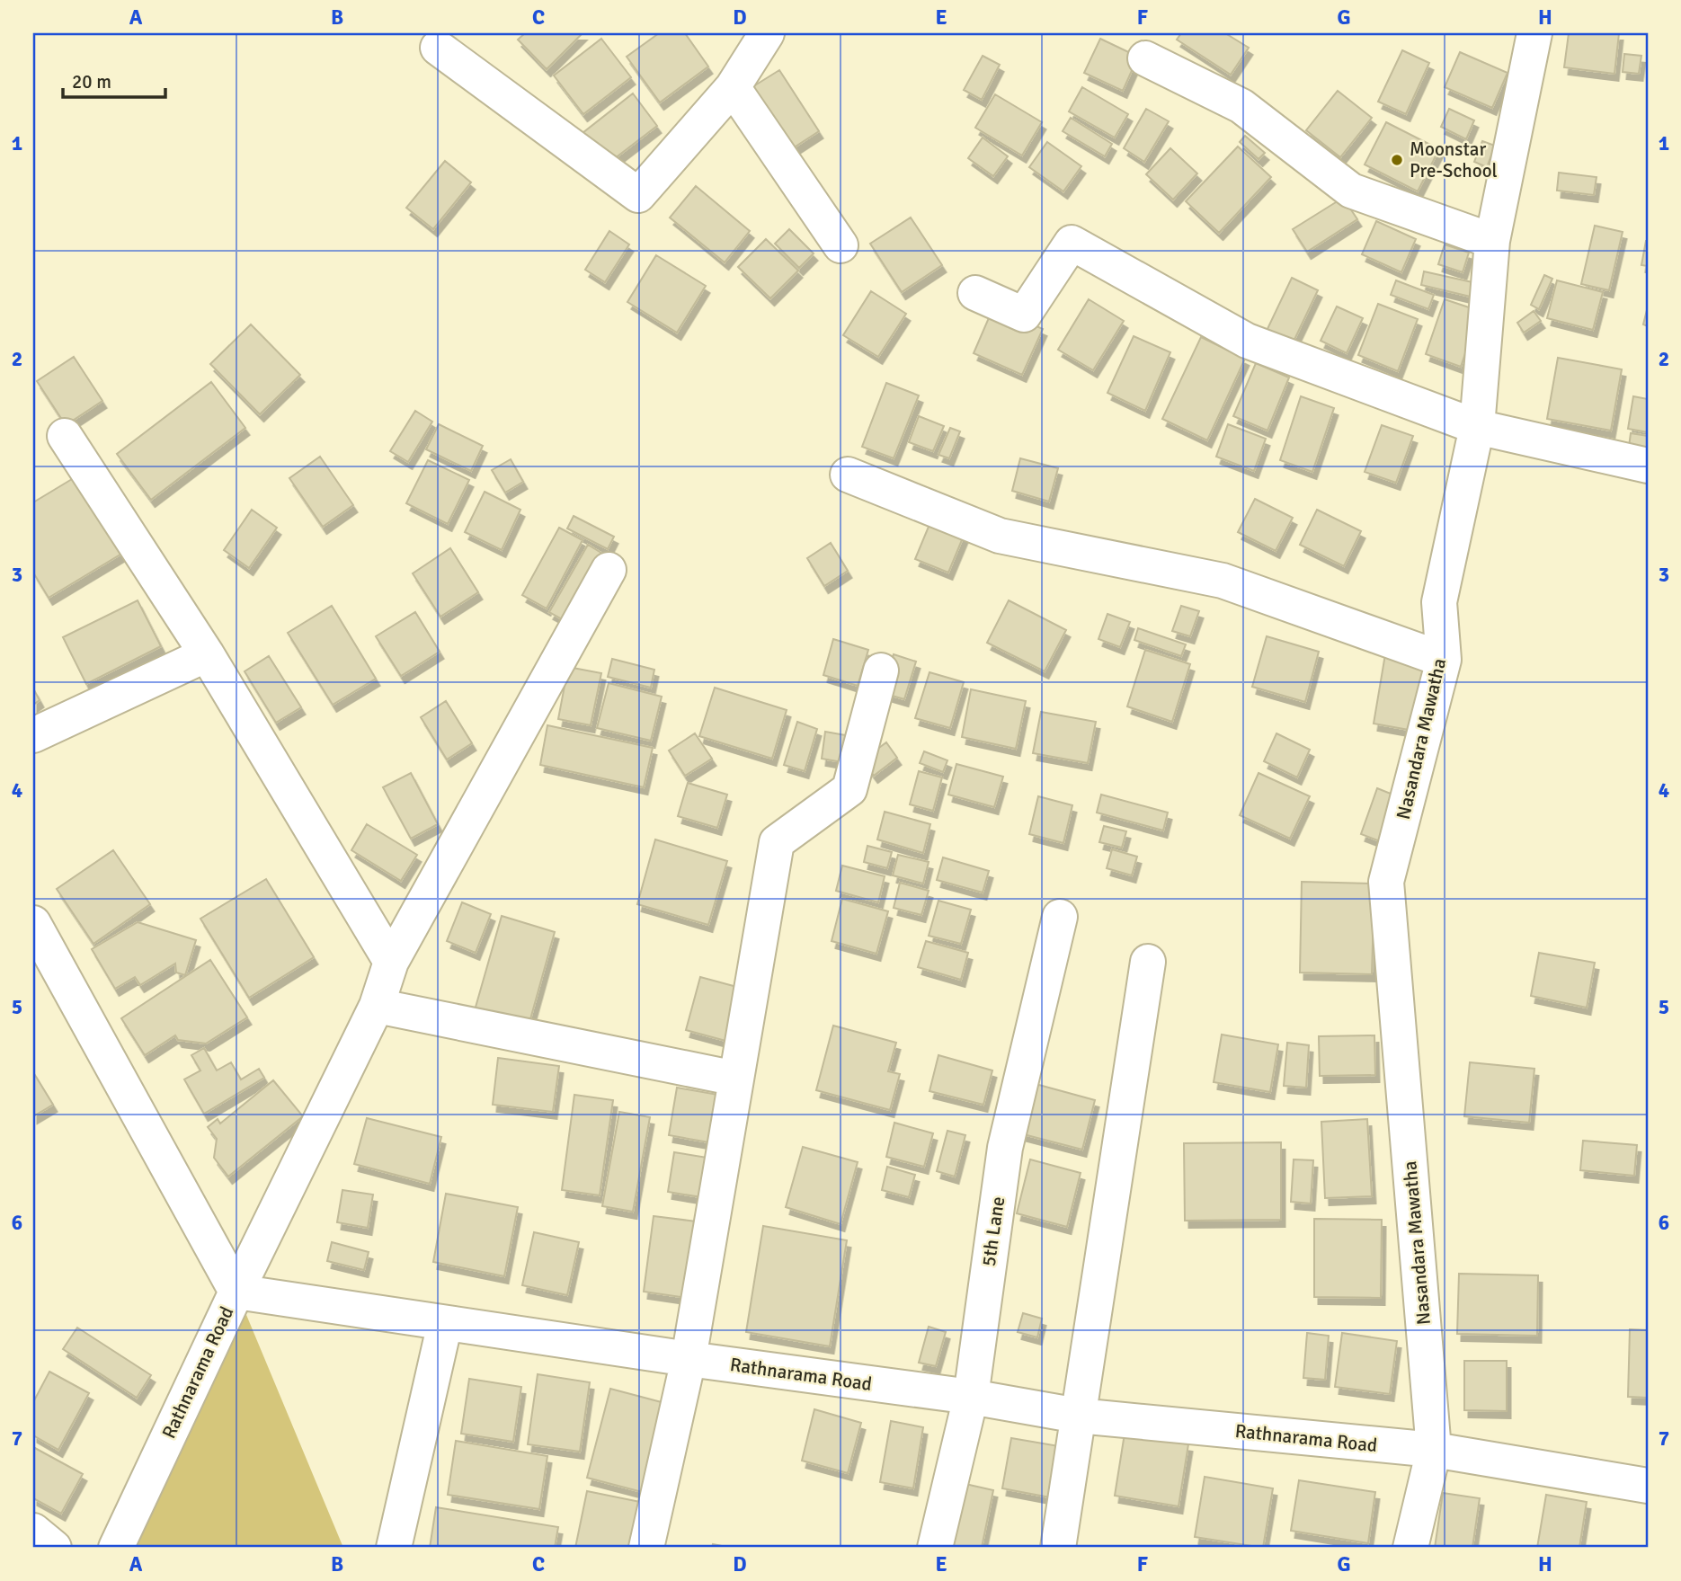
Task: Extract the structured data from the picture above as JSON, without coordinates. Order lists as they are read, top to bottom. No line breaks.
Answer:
{"streets":{"street":["Nasandara Mawatha","5th Lane","Rathnarama Road"]},"crossings":[["Nasandara Mawatha","Rathnarama Road"],["5th Lane","Rathnarama Road"]],"places":["Moonstar Pre-School"],"scale_bar":"20 m","grid":{"columns":["A","B","C","D","E","F","G","H"],"rows":["1","2","3","4","5","6","7"]}}
